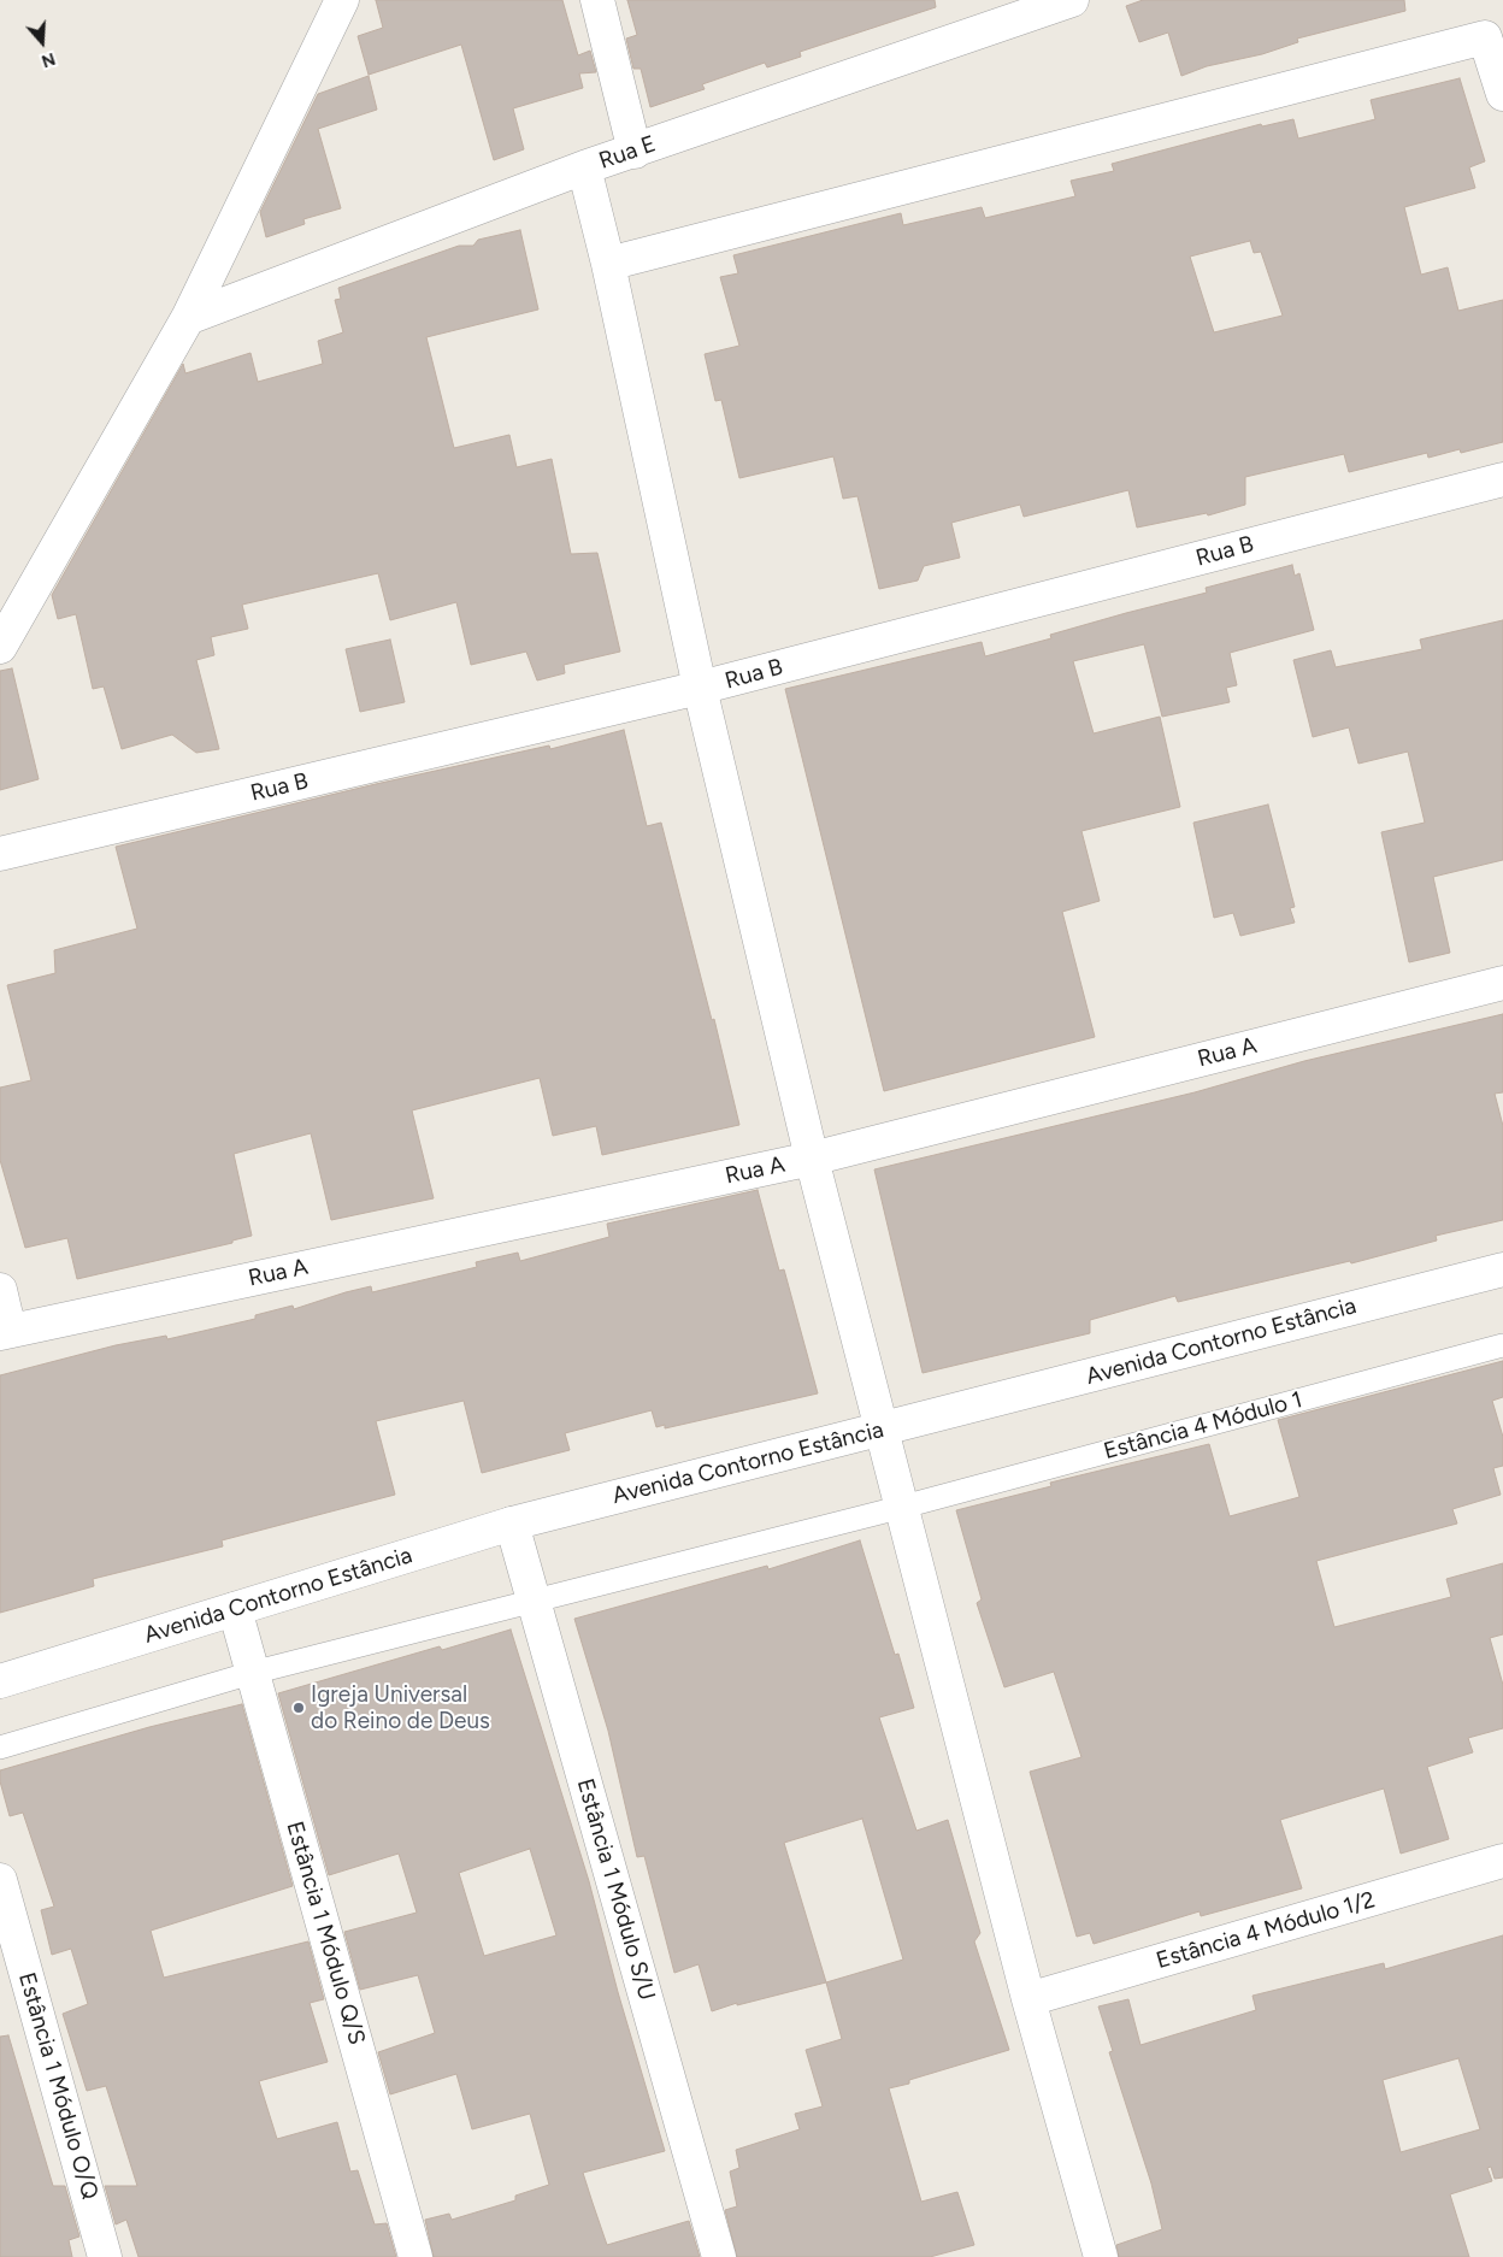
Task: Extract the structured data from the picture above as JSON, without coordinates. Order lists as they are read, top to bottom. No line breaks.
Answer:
{"streets":{"street":["Rua E","Rua B","Rua A","Avenida Contorno Estância","Estância 1 Módulo S/U","Estância 4 Módulo 1/2","Estância 1 Módulo Q/S","Estância 1 Módulo O/Q"],"lane":["Estância 4 Módulo 1"]},"crossings":[["Avenida Contorno Estância","Estância 1 Módulo S/U"],["Avenida Contorno Estância","Estância 1 Módulo Q/S"],["Estância 4 Módulo 1","Estância 1 Módulo S/U"],["Estância 4 Módulo 1","Estância 1 Módulo Q/S"]],"places":["Igreja Universal do Reino de Deus"],"north":"bottom"}
